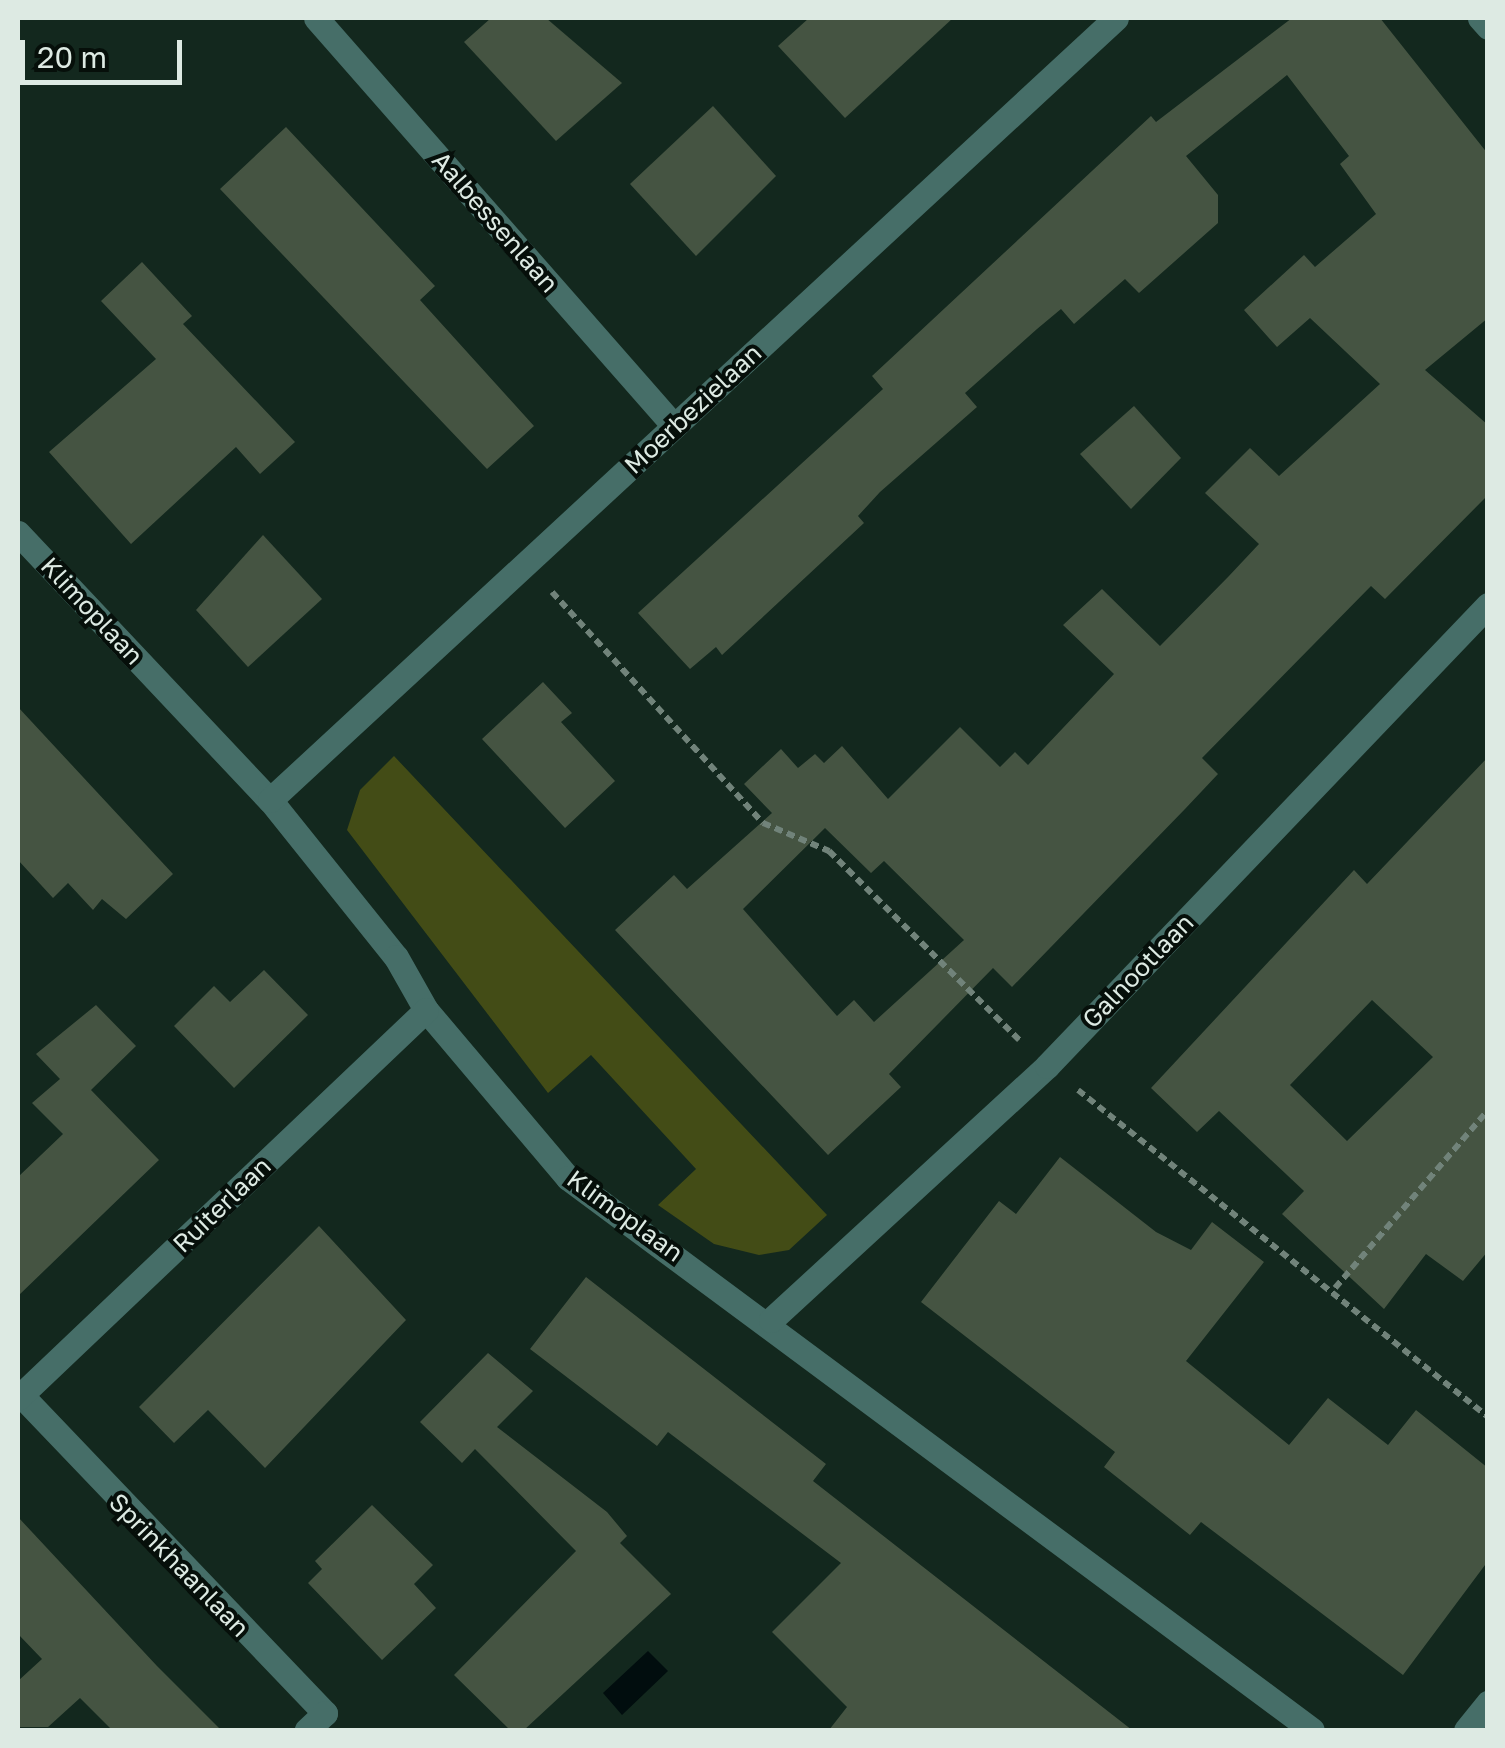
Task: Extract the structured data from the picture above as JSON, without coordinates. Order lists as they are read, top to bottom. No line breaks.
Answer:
{"streets":{"street":["Aalbessenlaan","Moerbezielaan","Klimoplaan","Galnootlaan","Ruiterlaan","Sprinkhaanlaan"]},"crossings":[["Aalbessenlaan","Moerbezielaan"],["Moerbezielaan","Klimoplaan"],["Klimoplaan","Galnootlaan"],["Klimoplaan","Ruiterlaan"],["Ruiterlaan","Sprinkhaanlaan"]],"scale_bar":"20 m"}
